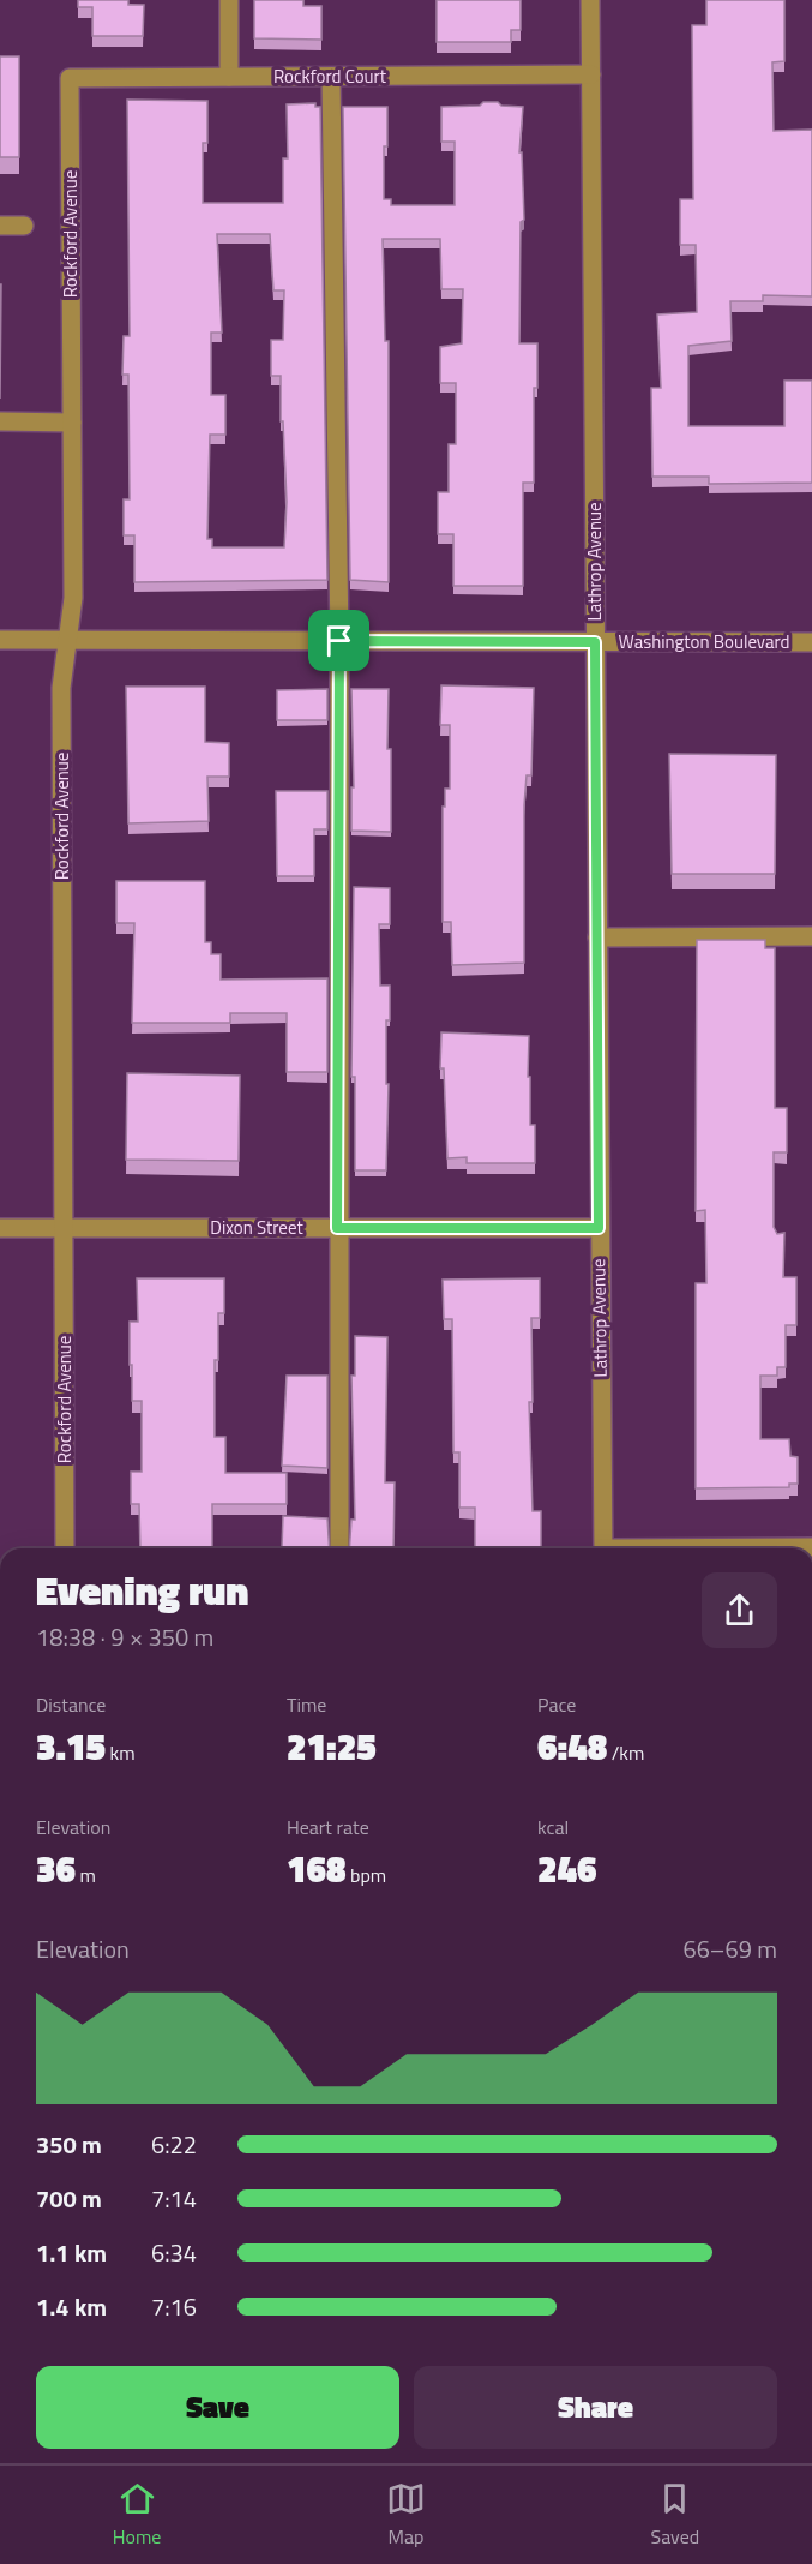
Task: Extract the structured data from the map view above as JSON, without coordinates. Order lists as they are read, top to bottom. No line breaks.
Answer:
{"streets":{"street":["Rockford Court","Rockford Avenue","Lathrop Avenue","Washington Boulevard","Dixon Street"]},"crossings":[["Rockford Court","Rockford Avenue"],["Rockford Court","Lathrop Avenue"],["Rockford Avenue","Washington Boulevard"],["Rockford Avenue","Dixon Street"],["Lathrop Avenue","Washington Boulevard"],["Lathrop Avenue","Dixon Street"]],"page":{"heading":["Evening run","18:38 · 9 × 350 m"],"stats":[["Distance","3.15 km"],["Time","21:25"],["Pace","6:48 /km"],["Elevation","36 m"],["Heart rate","168 bpm"],["kcal","246"]],"chart":["Elevation","66–69 m"],"list":[{"name":"350 m","note":"6:22"},{"name":"700 m","note":"7:14"},{"name":"1.1 km","note":"6:34"},{"name":"1.4 km","note":"7:16"}],"buttons":["Save","Share"],"tabs":["Home","Map","Saved"]}}
